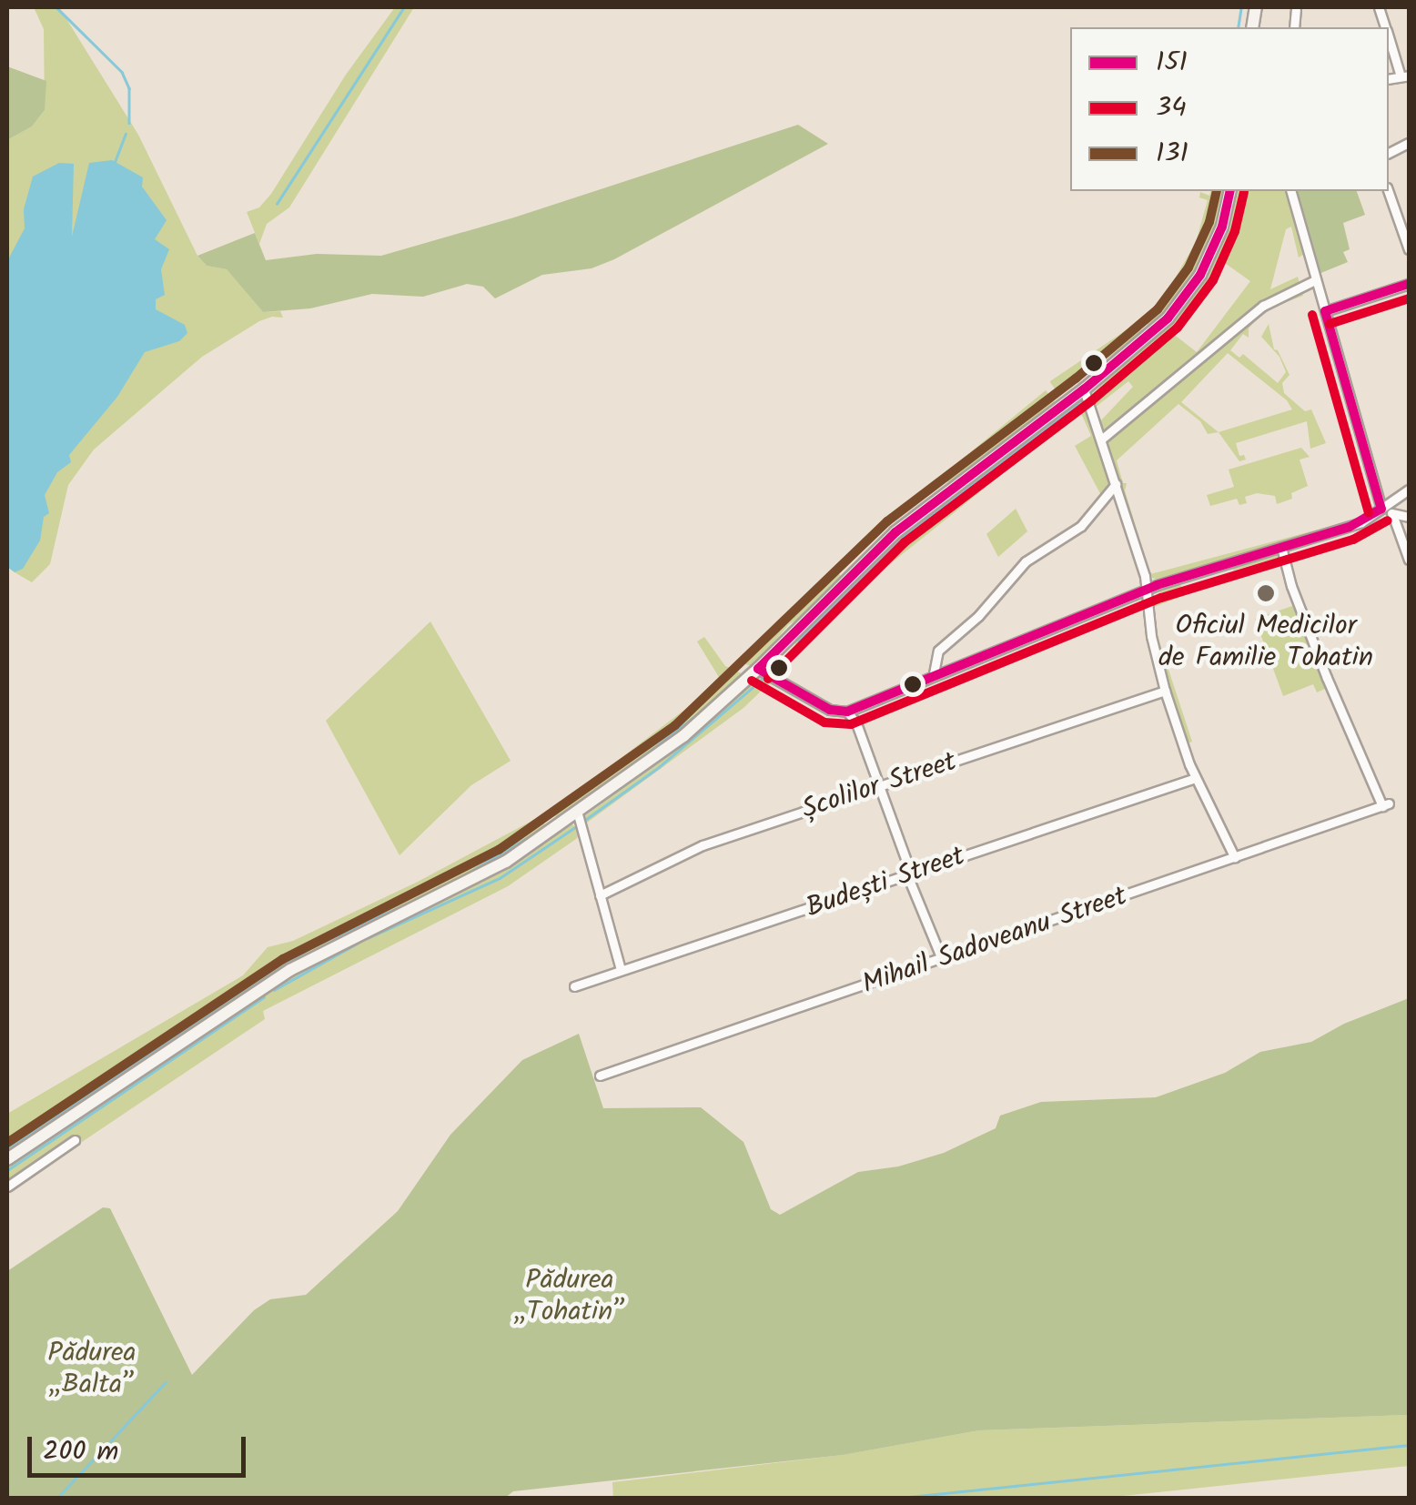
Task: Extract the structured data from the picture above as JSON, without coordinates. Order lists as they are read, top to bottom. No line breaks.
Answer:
{"streets":{"street":["Școlilor Street","Budești Street","Mihail Sadoveanu Street"]},"parks":["Pădurea „Tohatin”","Pădurea „Balta”"],"places":["Oficiul Medicilor de Familie Tohatin"],"lines":["transit line 151","transit line 131","transit line 34"],"legend":["151","34","131"],"scale_bar":"200 m"}
